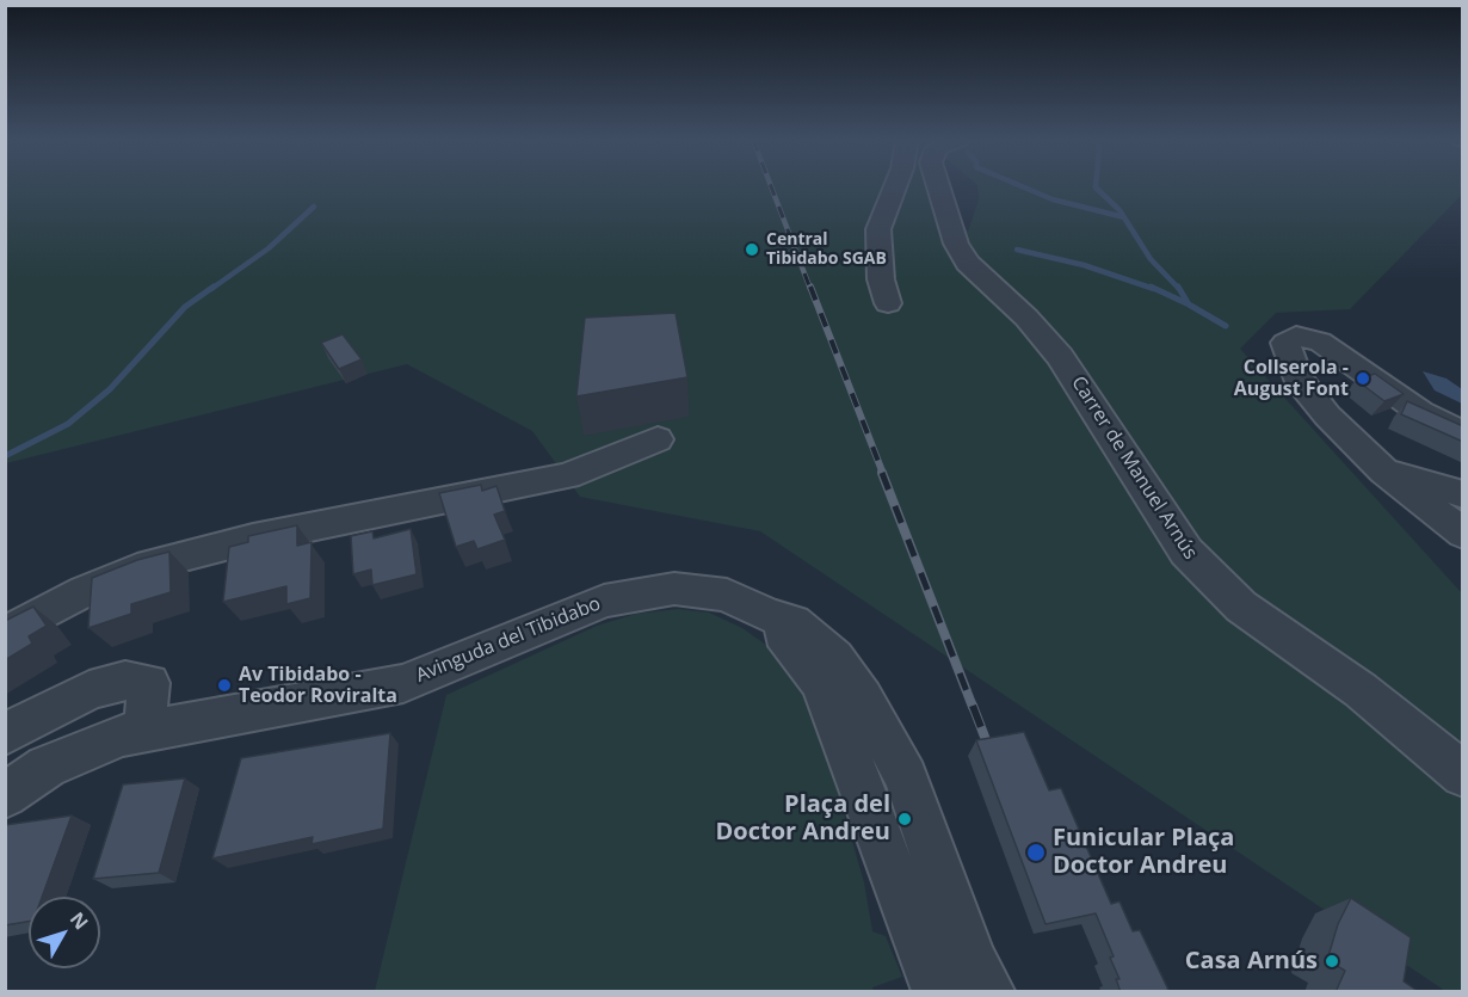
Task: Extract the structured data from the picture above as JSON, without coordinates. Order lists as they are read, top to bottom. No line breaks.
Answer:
{"streets":{"street":["Carrer de Manuel Arnús","Avinguda del Tibidabo"]},"places":["Central Tibidabo SGAB","Collserola - August Font","Av Tibidabo - Teodor Roviralta","Plaça del Doctor Andreu","Funicular Plaça Doctor Andreu","Casa Arnús"],"north":"top right"}
